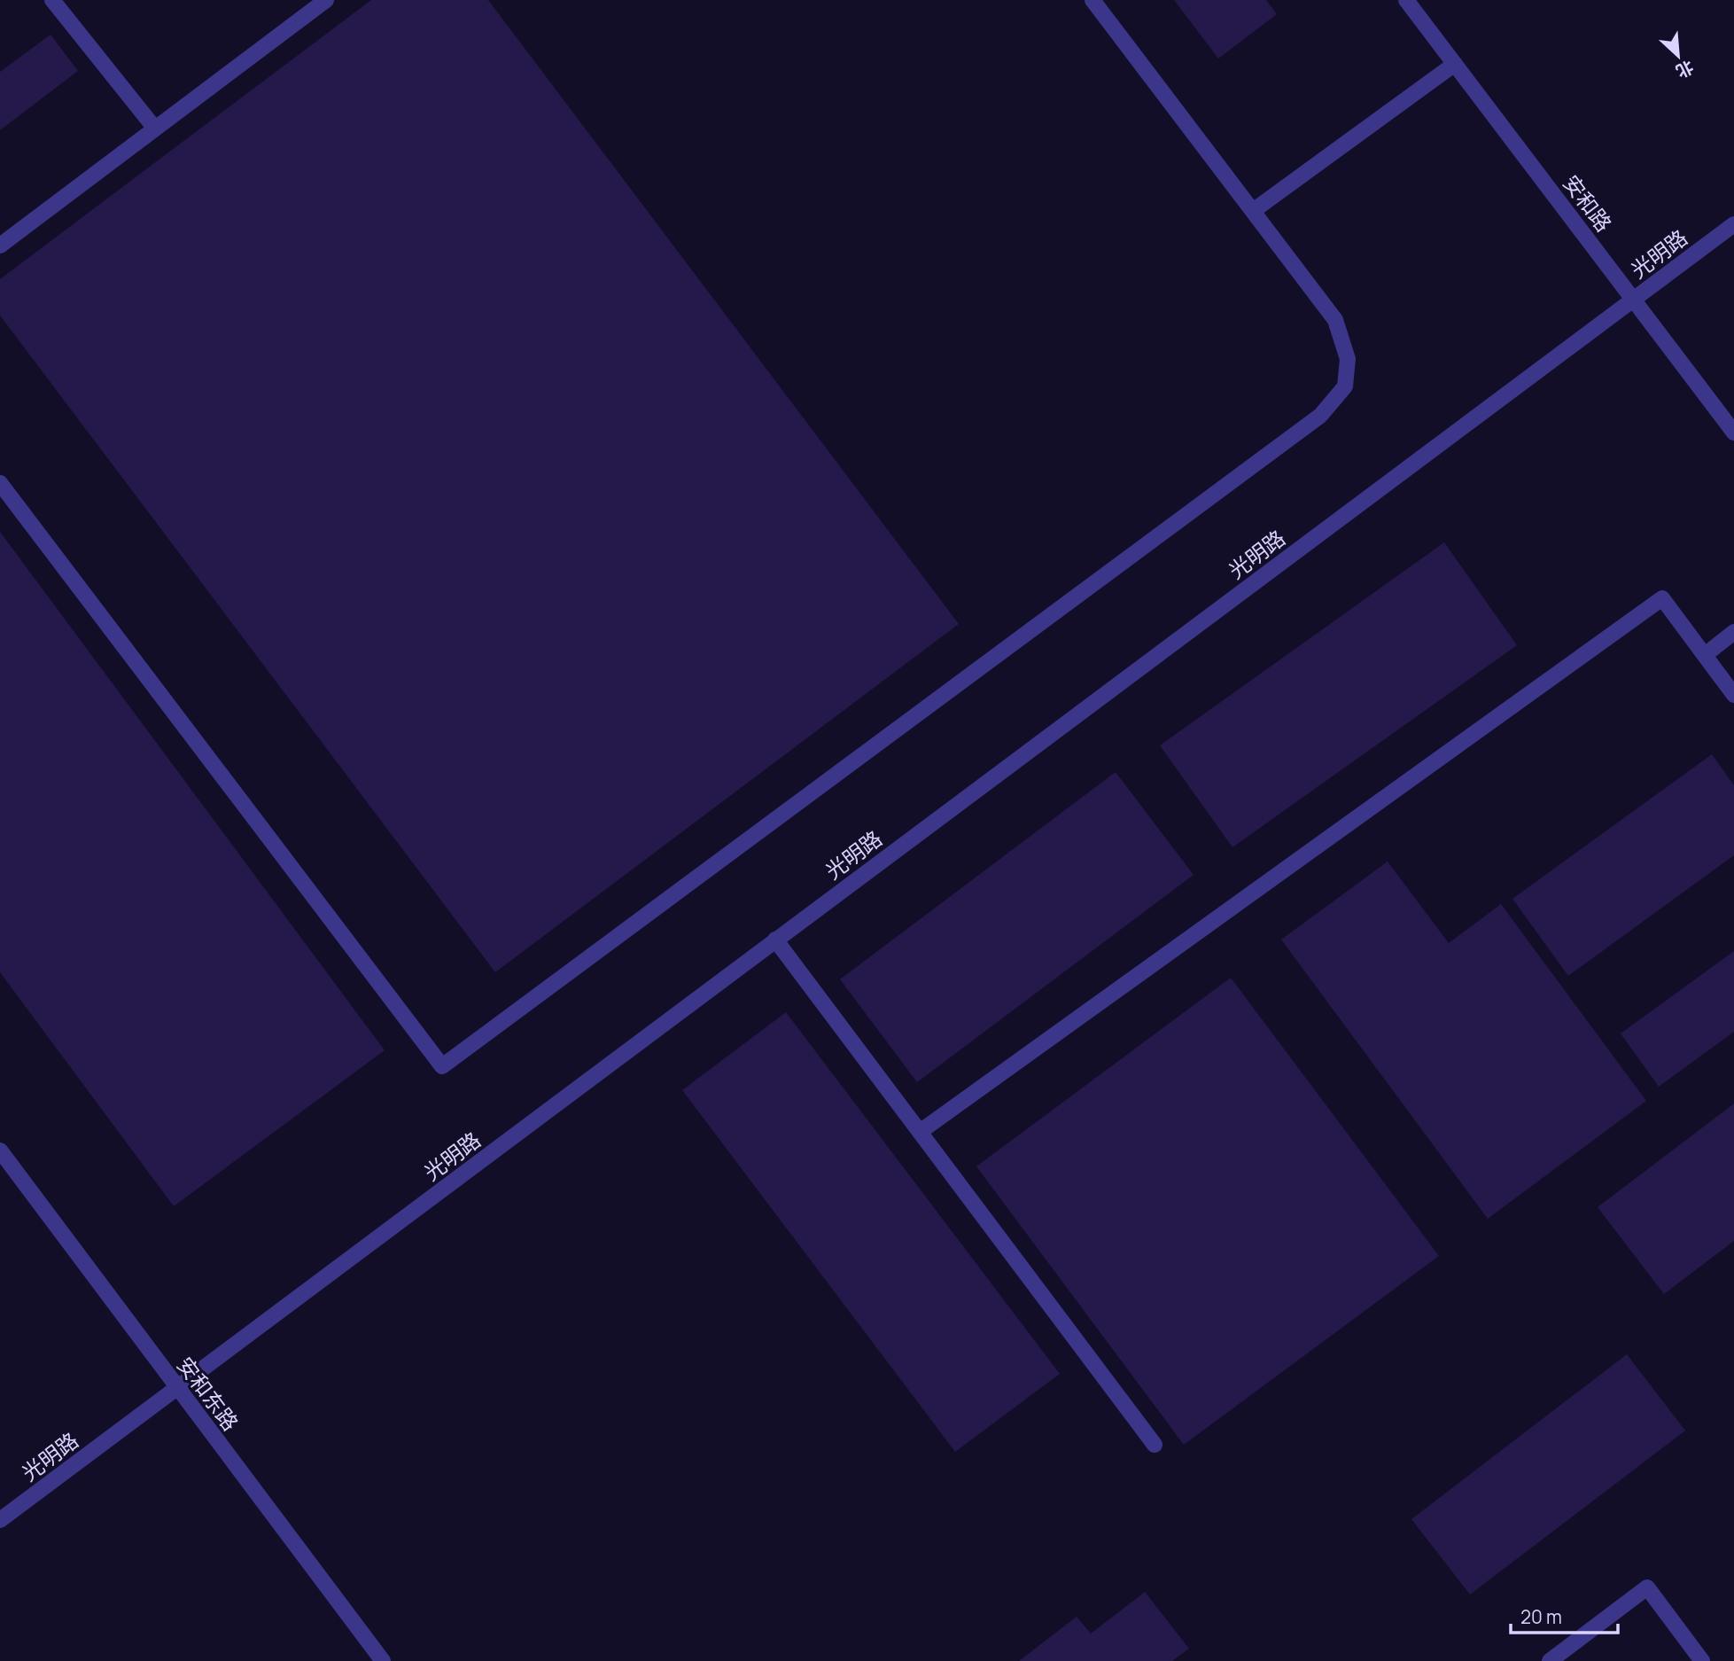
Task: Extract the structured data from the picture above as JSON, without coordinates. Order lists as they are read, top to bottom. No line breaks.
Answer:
{"streets":{"street":["安和路","光明路","安和东路"]},"crossings":[["安和路","光明路"],["光明路","安和东路"]],"scale_bar":"20 m","north":"bottom right"}
